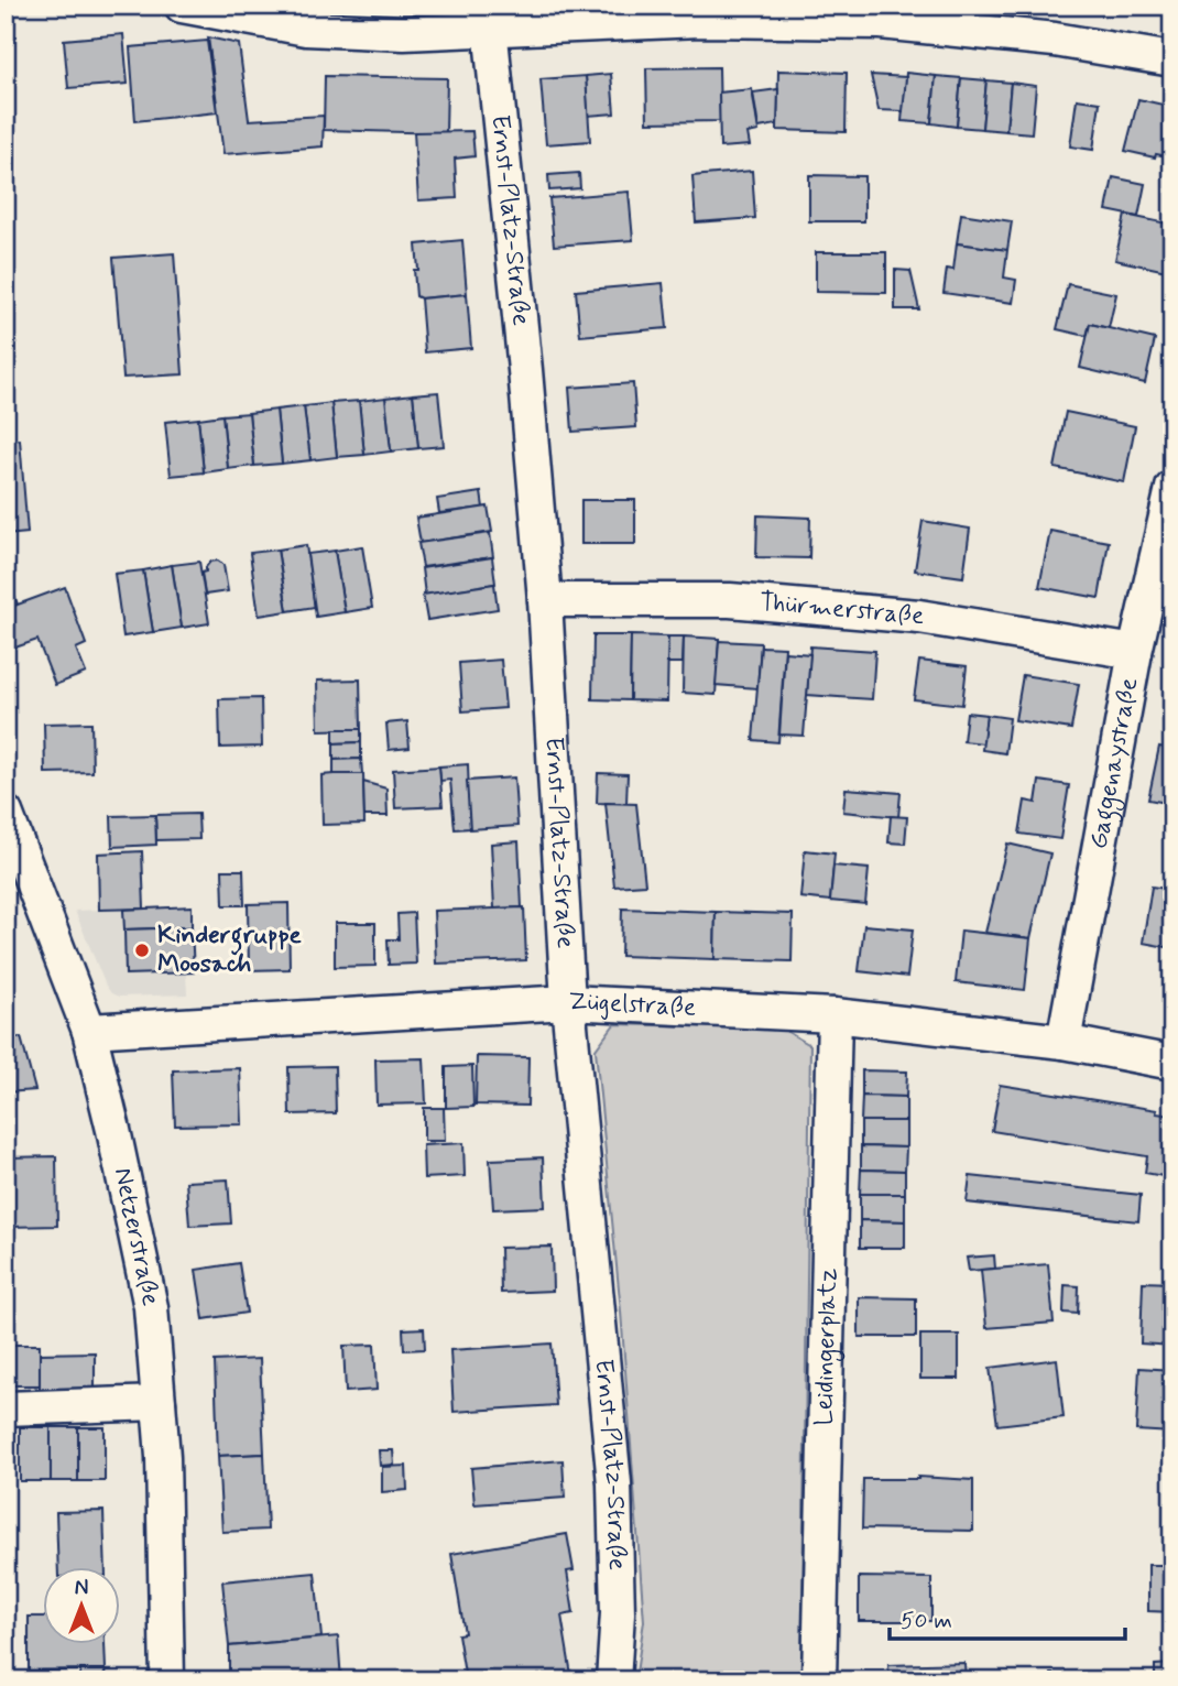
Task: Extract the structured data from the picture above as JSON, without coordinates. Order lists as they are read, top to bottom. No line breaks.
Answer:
{"streets":{"street":["Ernst-Platz-Straße","Thürmerstraße","Gaggenaystraße","Zügelstraße","Netzerstraße","Leidingerplatz"]},"crossings":[["Ernst-Platz-Straße","Thürmerstraße"],["Ernst-Platz-Straße","Zügelstraße"],["Thürmerstraße","Gaggenaystraße"],["Gaggenaystraße","Zügelstraße"],["Zügelstraße","Netzerstraße"],["Zügelstraße","Leidingerplatz"]],"places":["Kindergruppe Moosach"],"scale_bar":"50 m","north":"top"}
